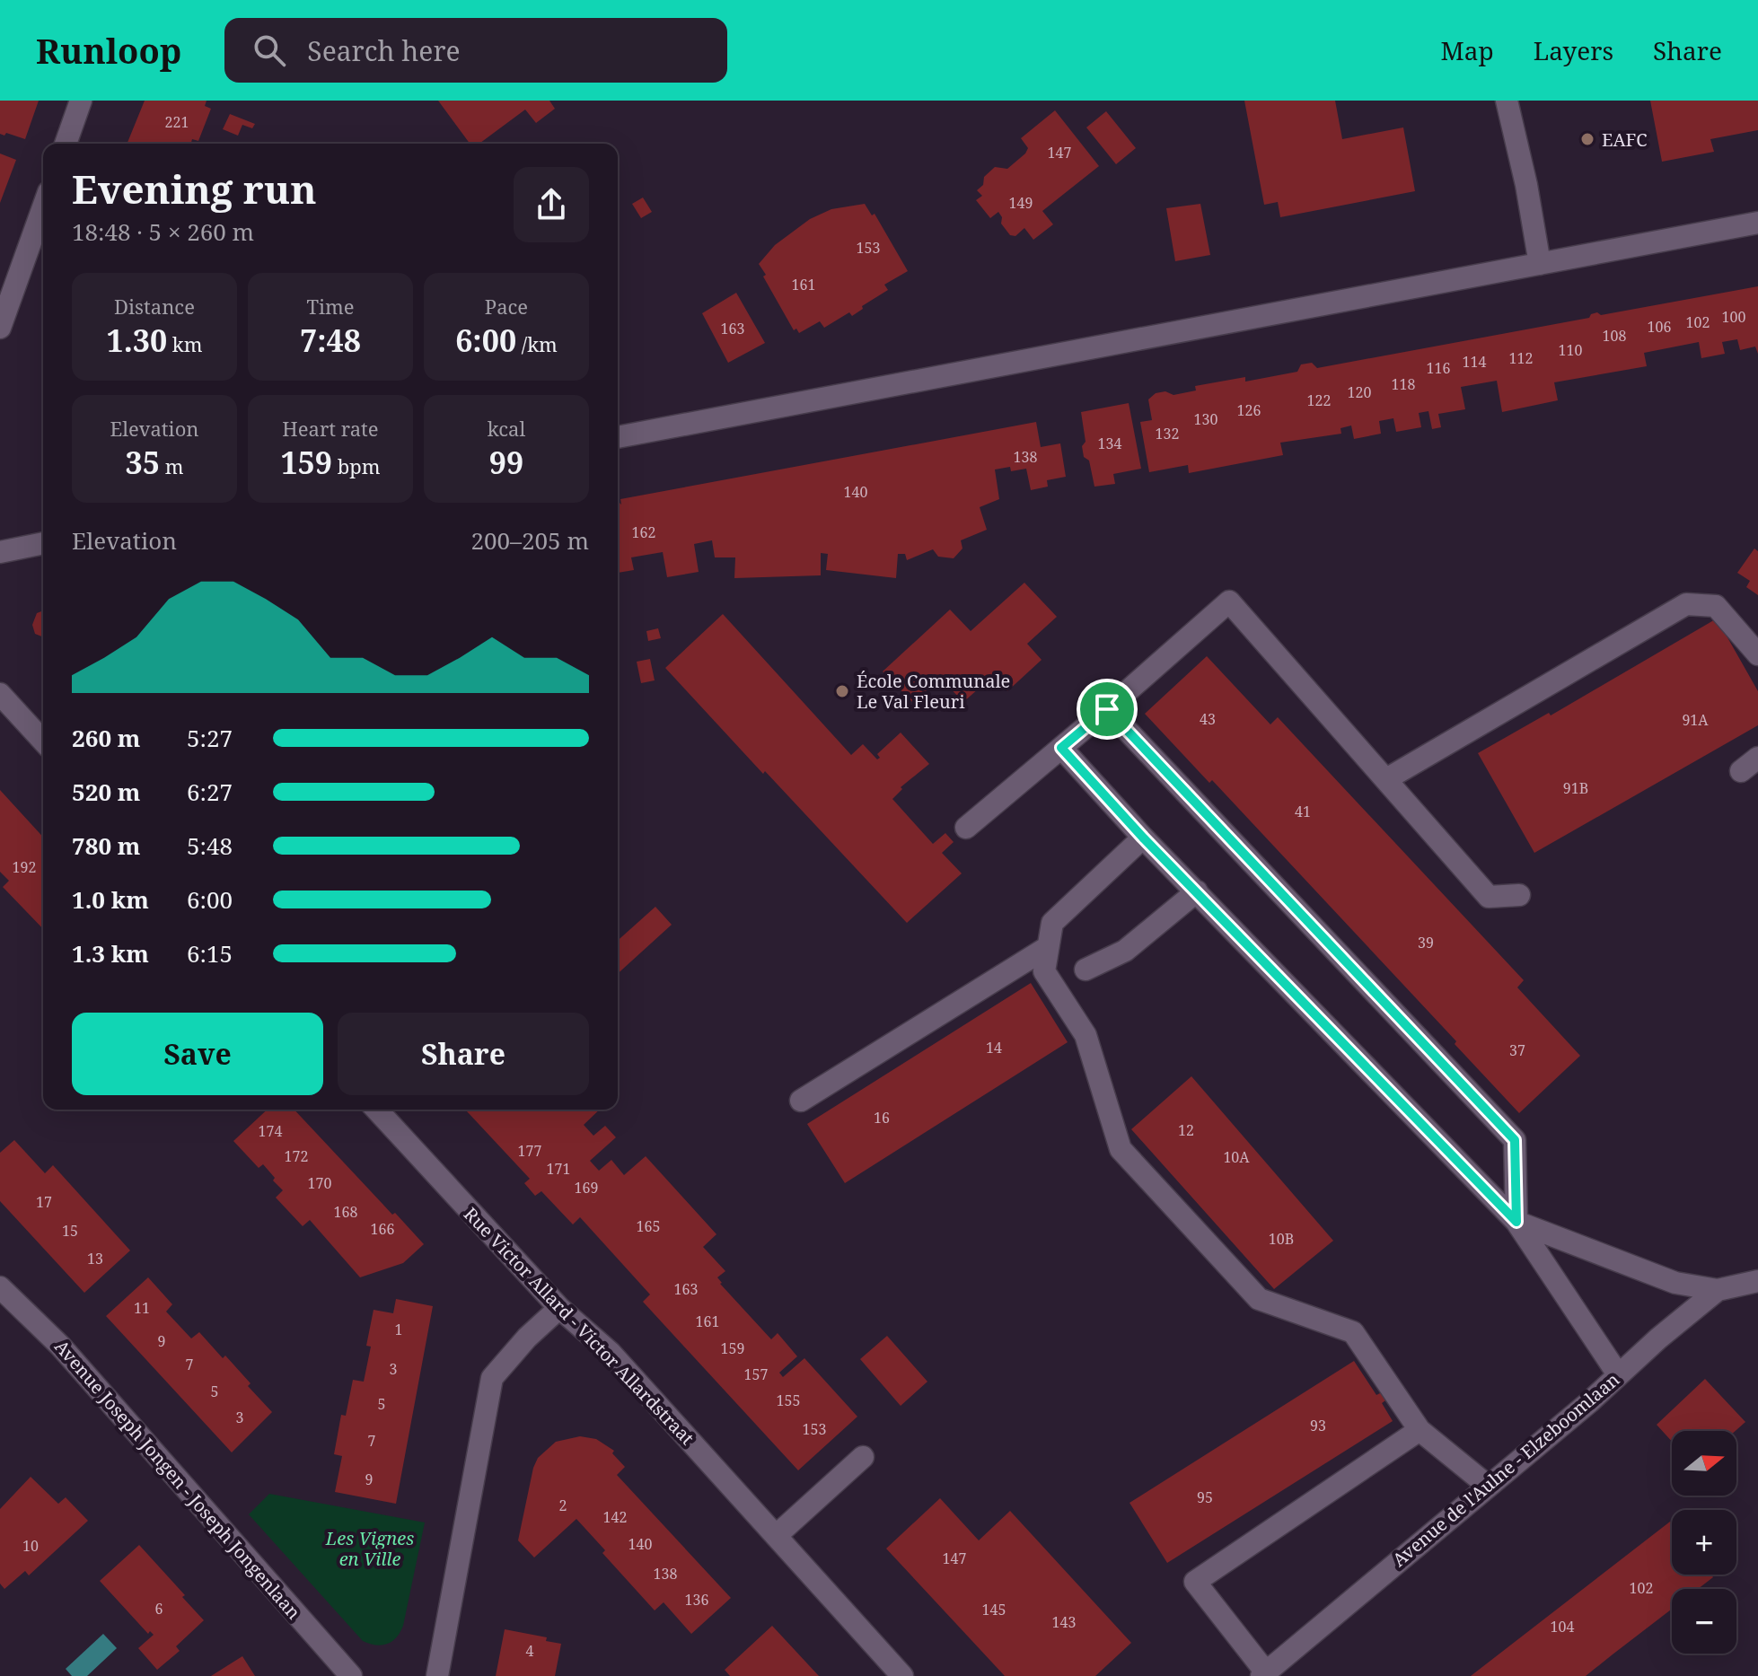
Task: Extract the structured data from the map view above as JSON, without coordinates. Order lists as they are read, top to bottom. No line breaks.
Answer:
{"streets":{"street":["Rue Victor Allard - Victor Allardstraat","Avenue de l'Aulne - Elzeboomlaan","Avenue Joseph Jongen - Joseph Jongenlaan"]},"parks":["Les Vignes en Ville"],"places":["EAFC","École Communale Le Val Fleuri"],"house_numbers":["221","147","149","153","161","100","102","106","163","108","110","112","114","116","118","120","122","126","130","132","134","138","140","162","43","91A","91B","41","192","39","14","37","16","12","174","177","172","10A","171","170","169","17","168","165","166","15","10B","13","163","11","161","1","9","159","7","3","157","5","155","5","3","93","153","7","9","95","2","142","140","10","147","138","102","136","6","145","143","104","4"],"north":"right","page":{"header":"Runloop","search":"Search here","nav":["Map","Layers","Share"],"heading":["Evening run","18:48 · 5 × 260 m"],"stats":[["Distance","1.30 km"],["Time","7:48"],["Pace","6:00 /km"],["Elevation","35 m"],["Heart rate","159 bpm"],["kcal","99"]],"chart":["Elevation","200–205 m"],"list":[{"name":"260 m","note":"5:27"},{"name":"520 m","note":"6:27"},{"name":"780 m","note":"5:48"},{"name":"1.0 km","note":"6:00"},{"name":"1.3 km","note":"6:15"}],"buttons":["Save","Share"],"map_buttons":["+","−"]}}
